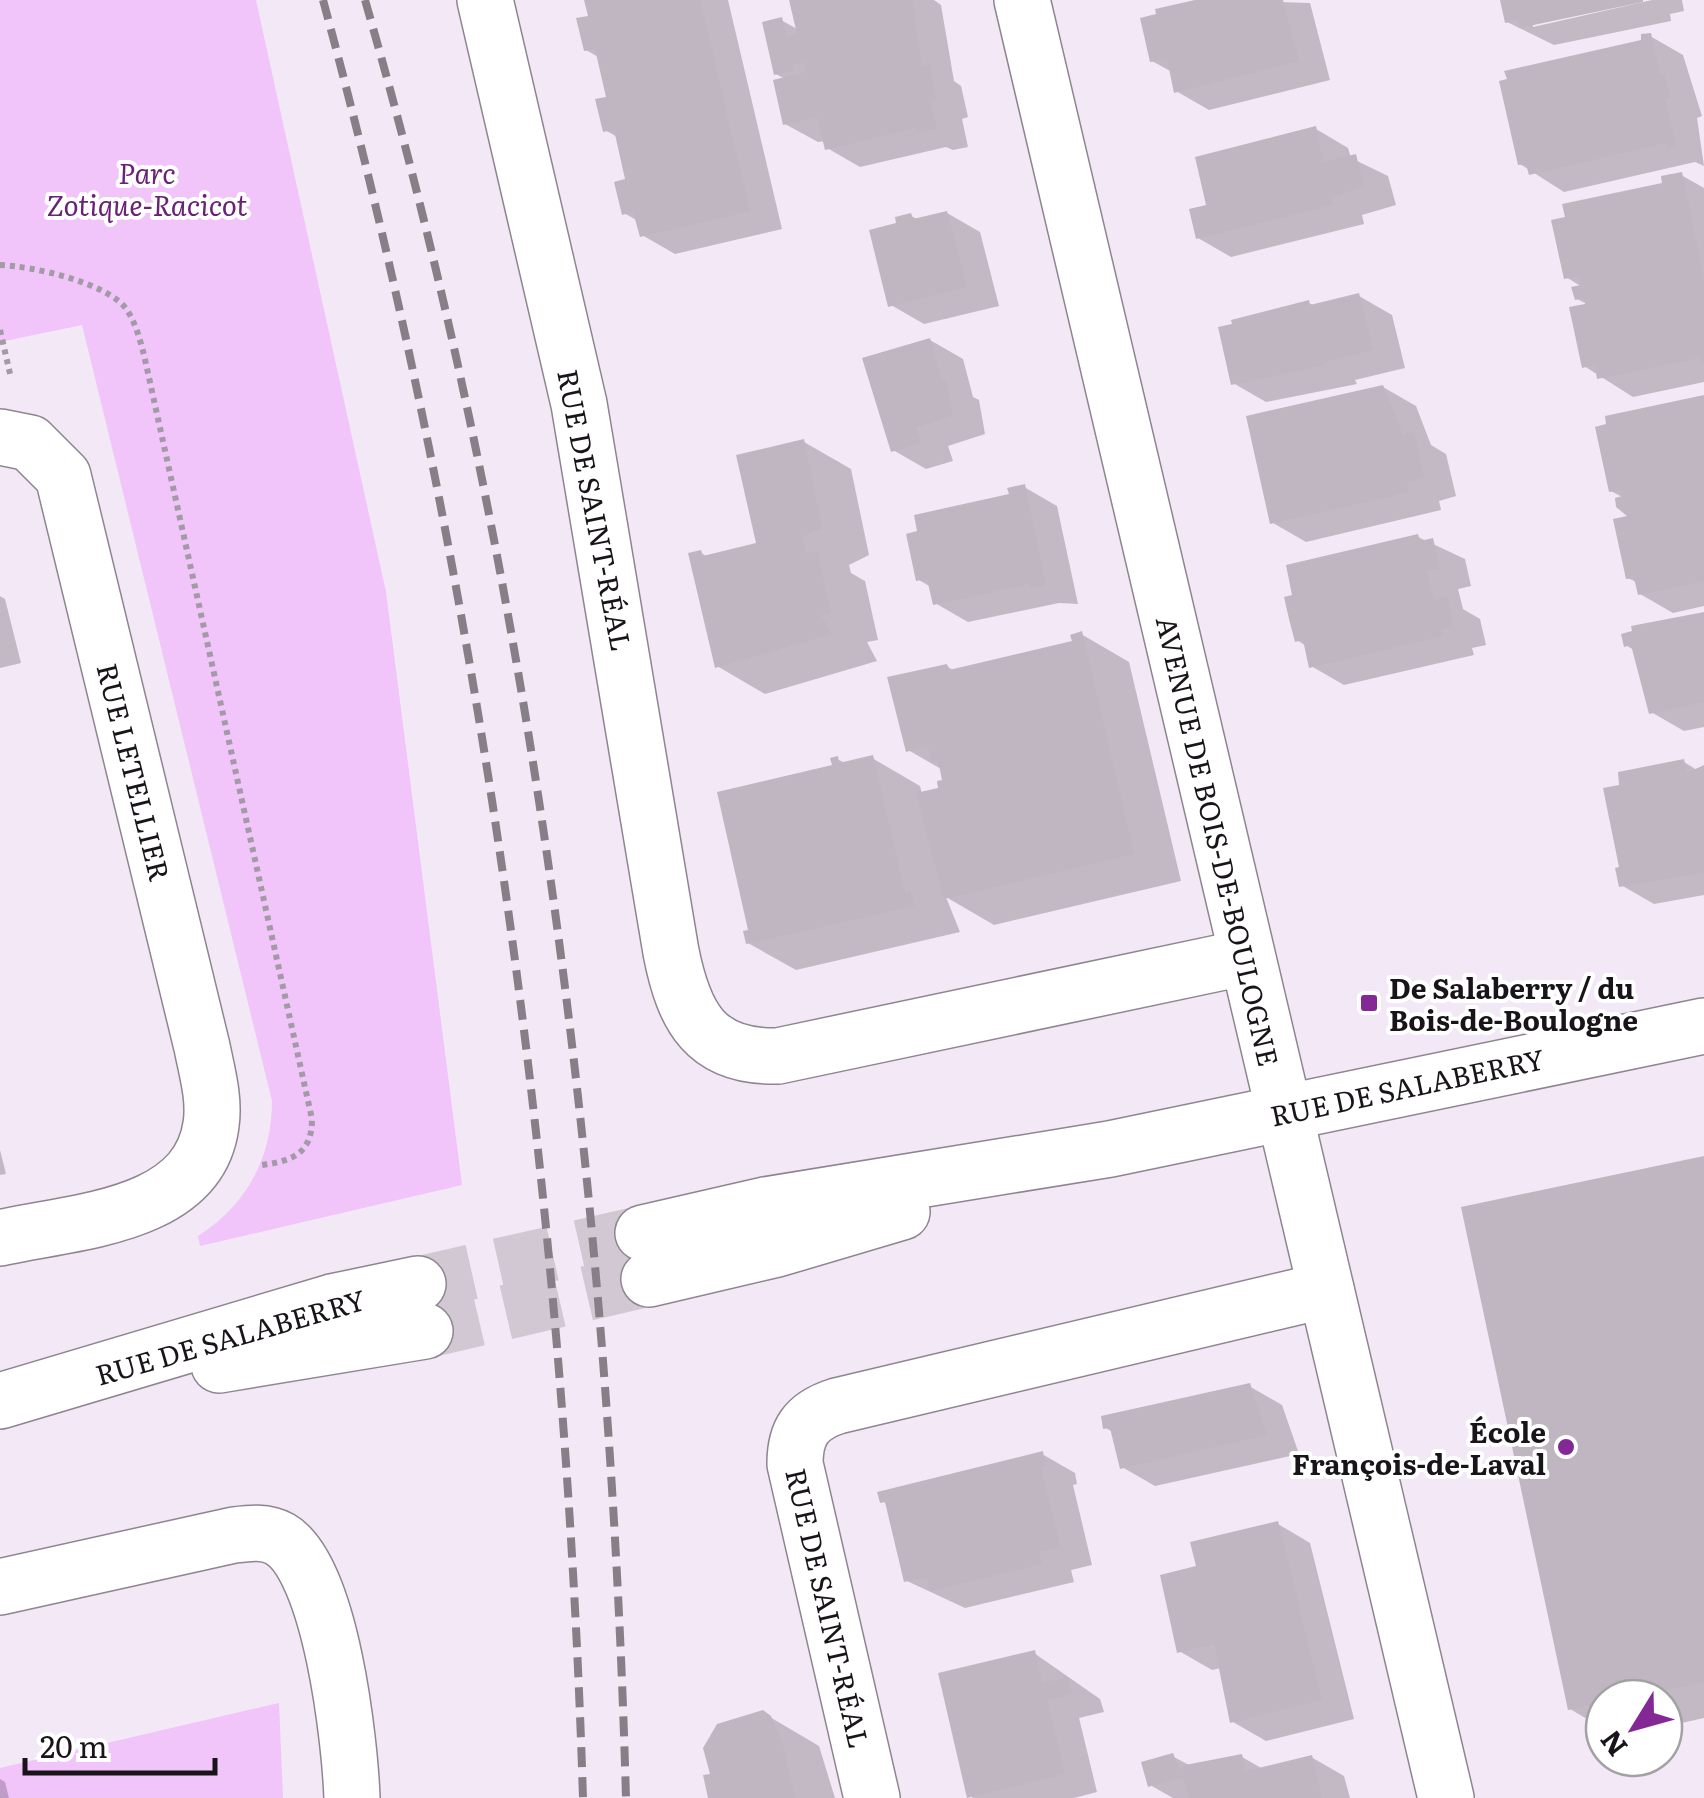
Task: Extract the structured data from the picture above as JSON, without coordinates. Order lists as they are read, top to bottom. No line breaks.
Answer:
{"streets":{"street":["RUE DE SAINT-RÉAL","RUE LETELLIER","AVENUE DE BOIS-DE-BOULOGNE","RUE DE SALABERRY"]},"crossings":[["RUE DE SAINT-RÉAL","AVENUE DE BOIS-DE-BOULOGNE"],["AVENUE DE BOIS-DE-BOULOGNE","RUE DE SALABERRY"]],"parks":["Parc Zotique-Racicot"],"places":{"transit":["De Salaberry / du Bois-de-Boulogne"],"other":["École François-de-Laval"]},"scale_bar":"20 m","north":"bottom left"}
